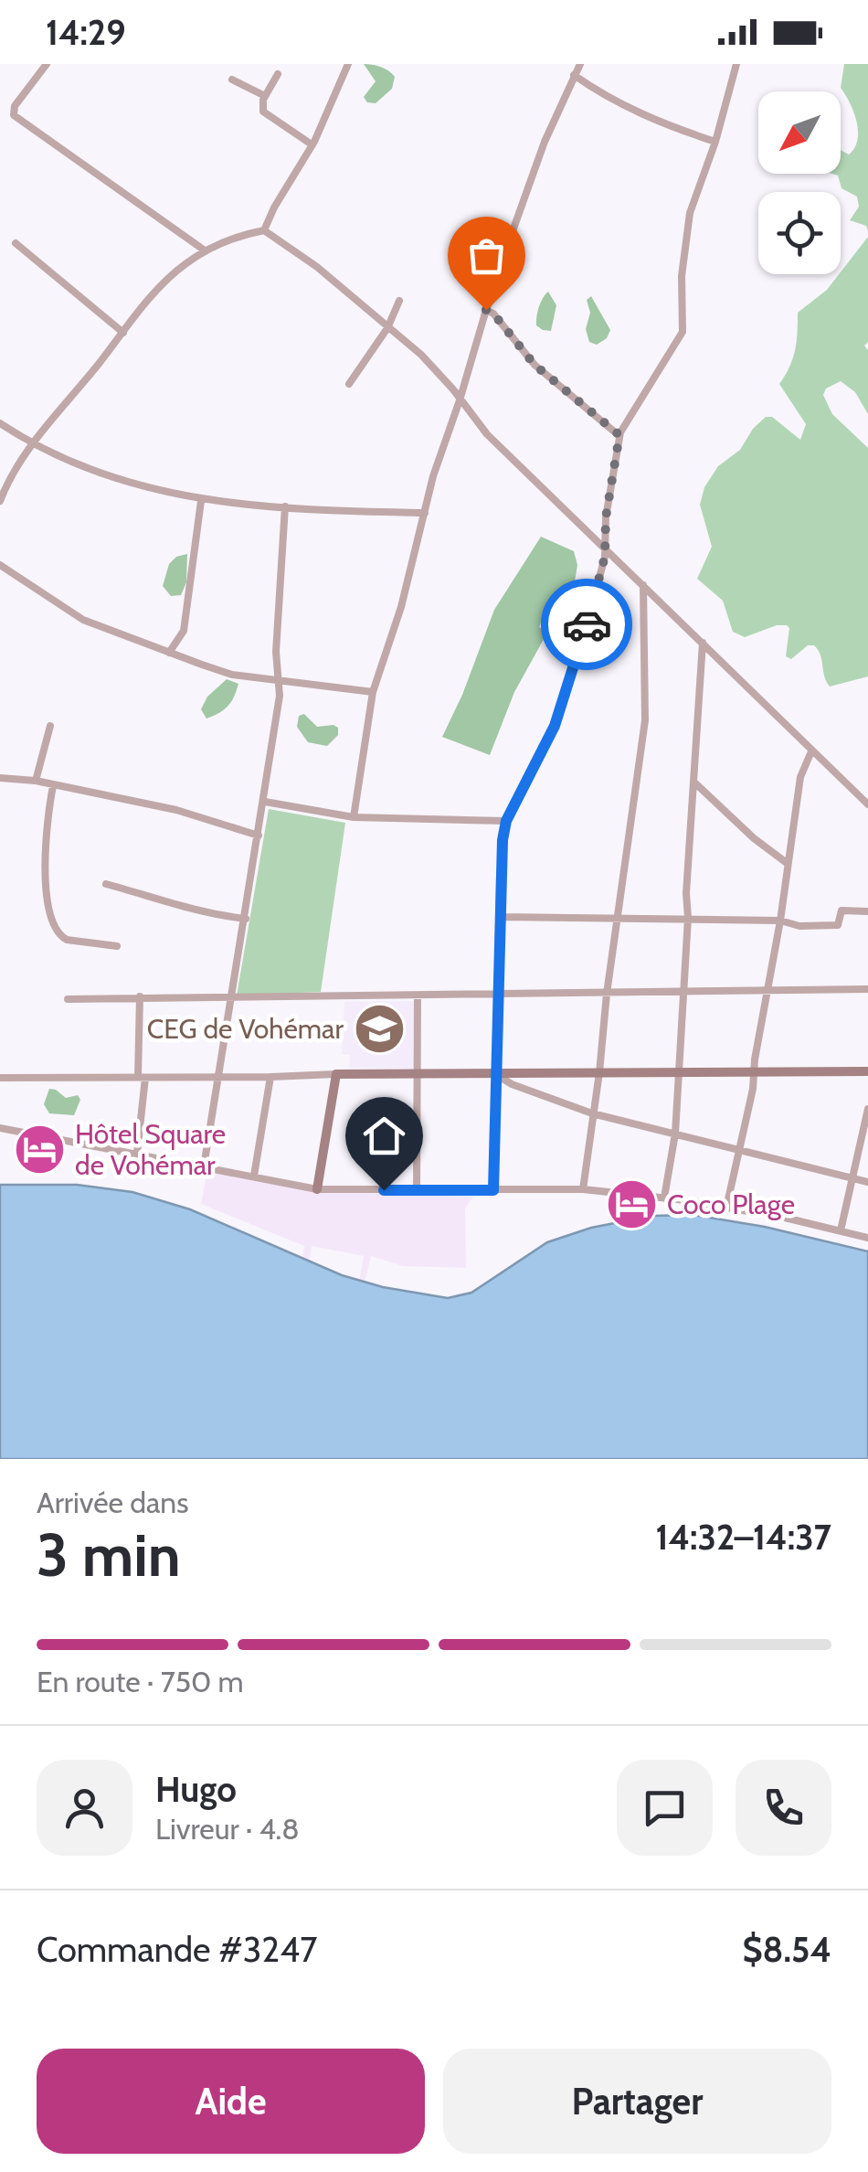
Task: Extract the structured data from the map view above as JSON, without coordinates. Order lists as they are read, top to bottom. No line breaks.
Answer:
{"places":{"school or university":["CEG de Vohémar"],"hotel":["Hôtel Square de Vohémar","Coco Plage"]},"north":"bottom left","page":{"status":"14:29","heading":["3 min","Arrivée dans","14:32–14:37"],"panel":["Hugo","Livreur · 4.8","Commande #3247","$8.54"],"bar":"En route · 750 m","buttons":["Aide","Partager"]}}
